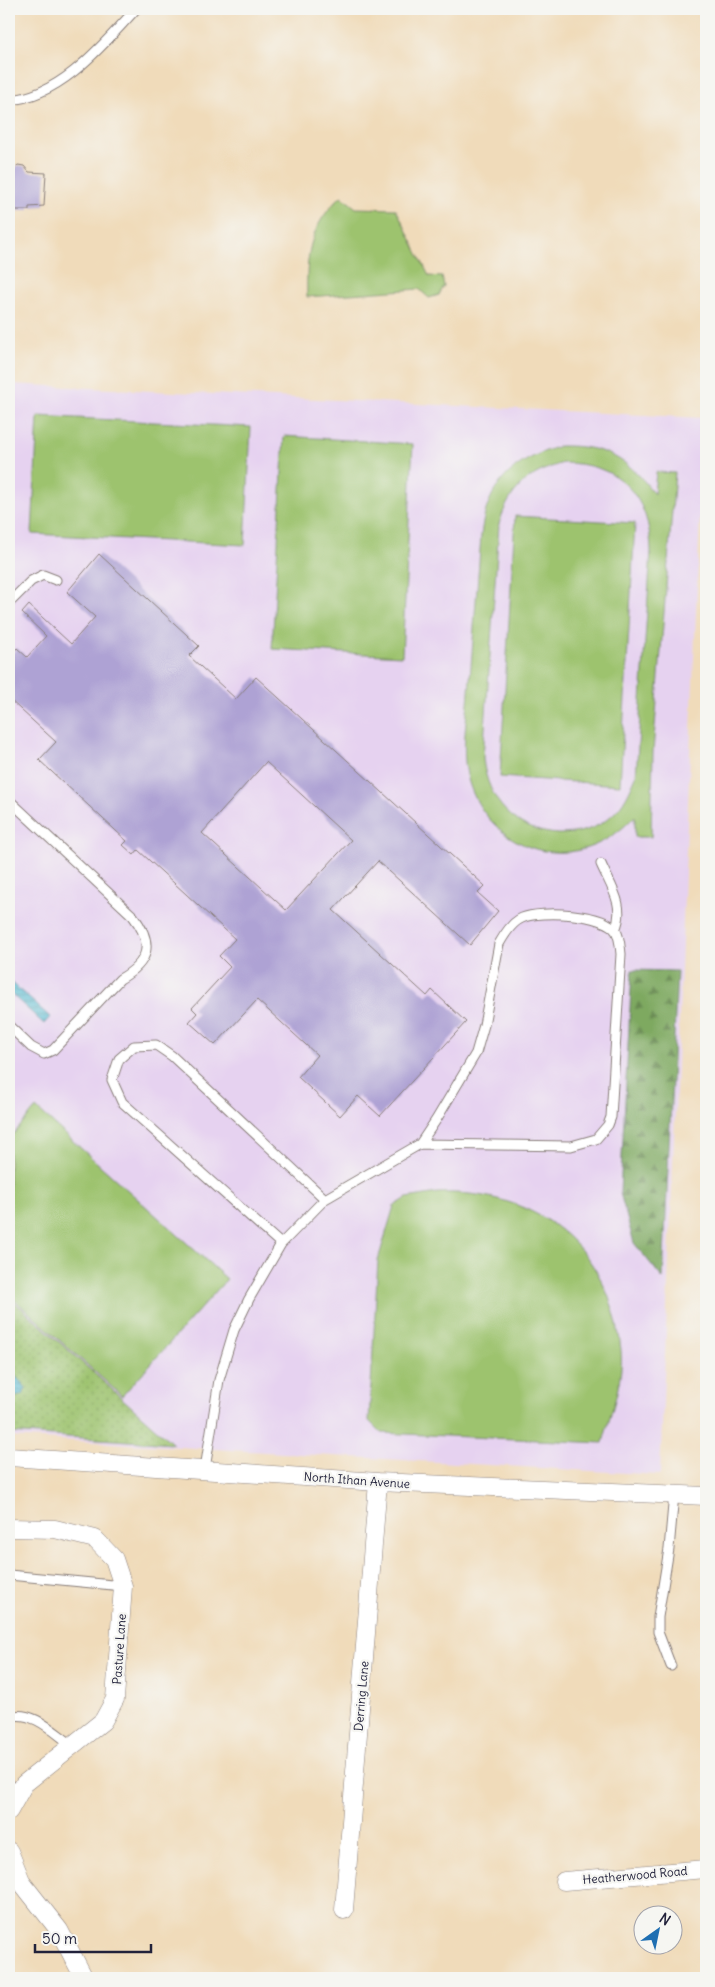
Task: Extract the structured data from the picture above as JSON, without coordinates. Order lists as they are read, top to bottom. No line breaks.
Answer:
{"streets":{"street":["North Ithan Avenue","Pasture Lane","Derring Lane","Heatherwood Road"]},"crossings":[["North Ithan Avenue","Derring Lane"]],"scale_bar":"50 m","north":"top right"}
